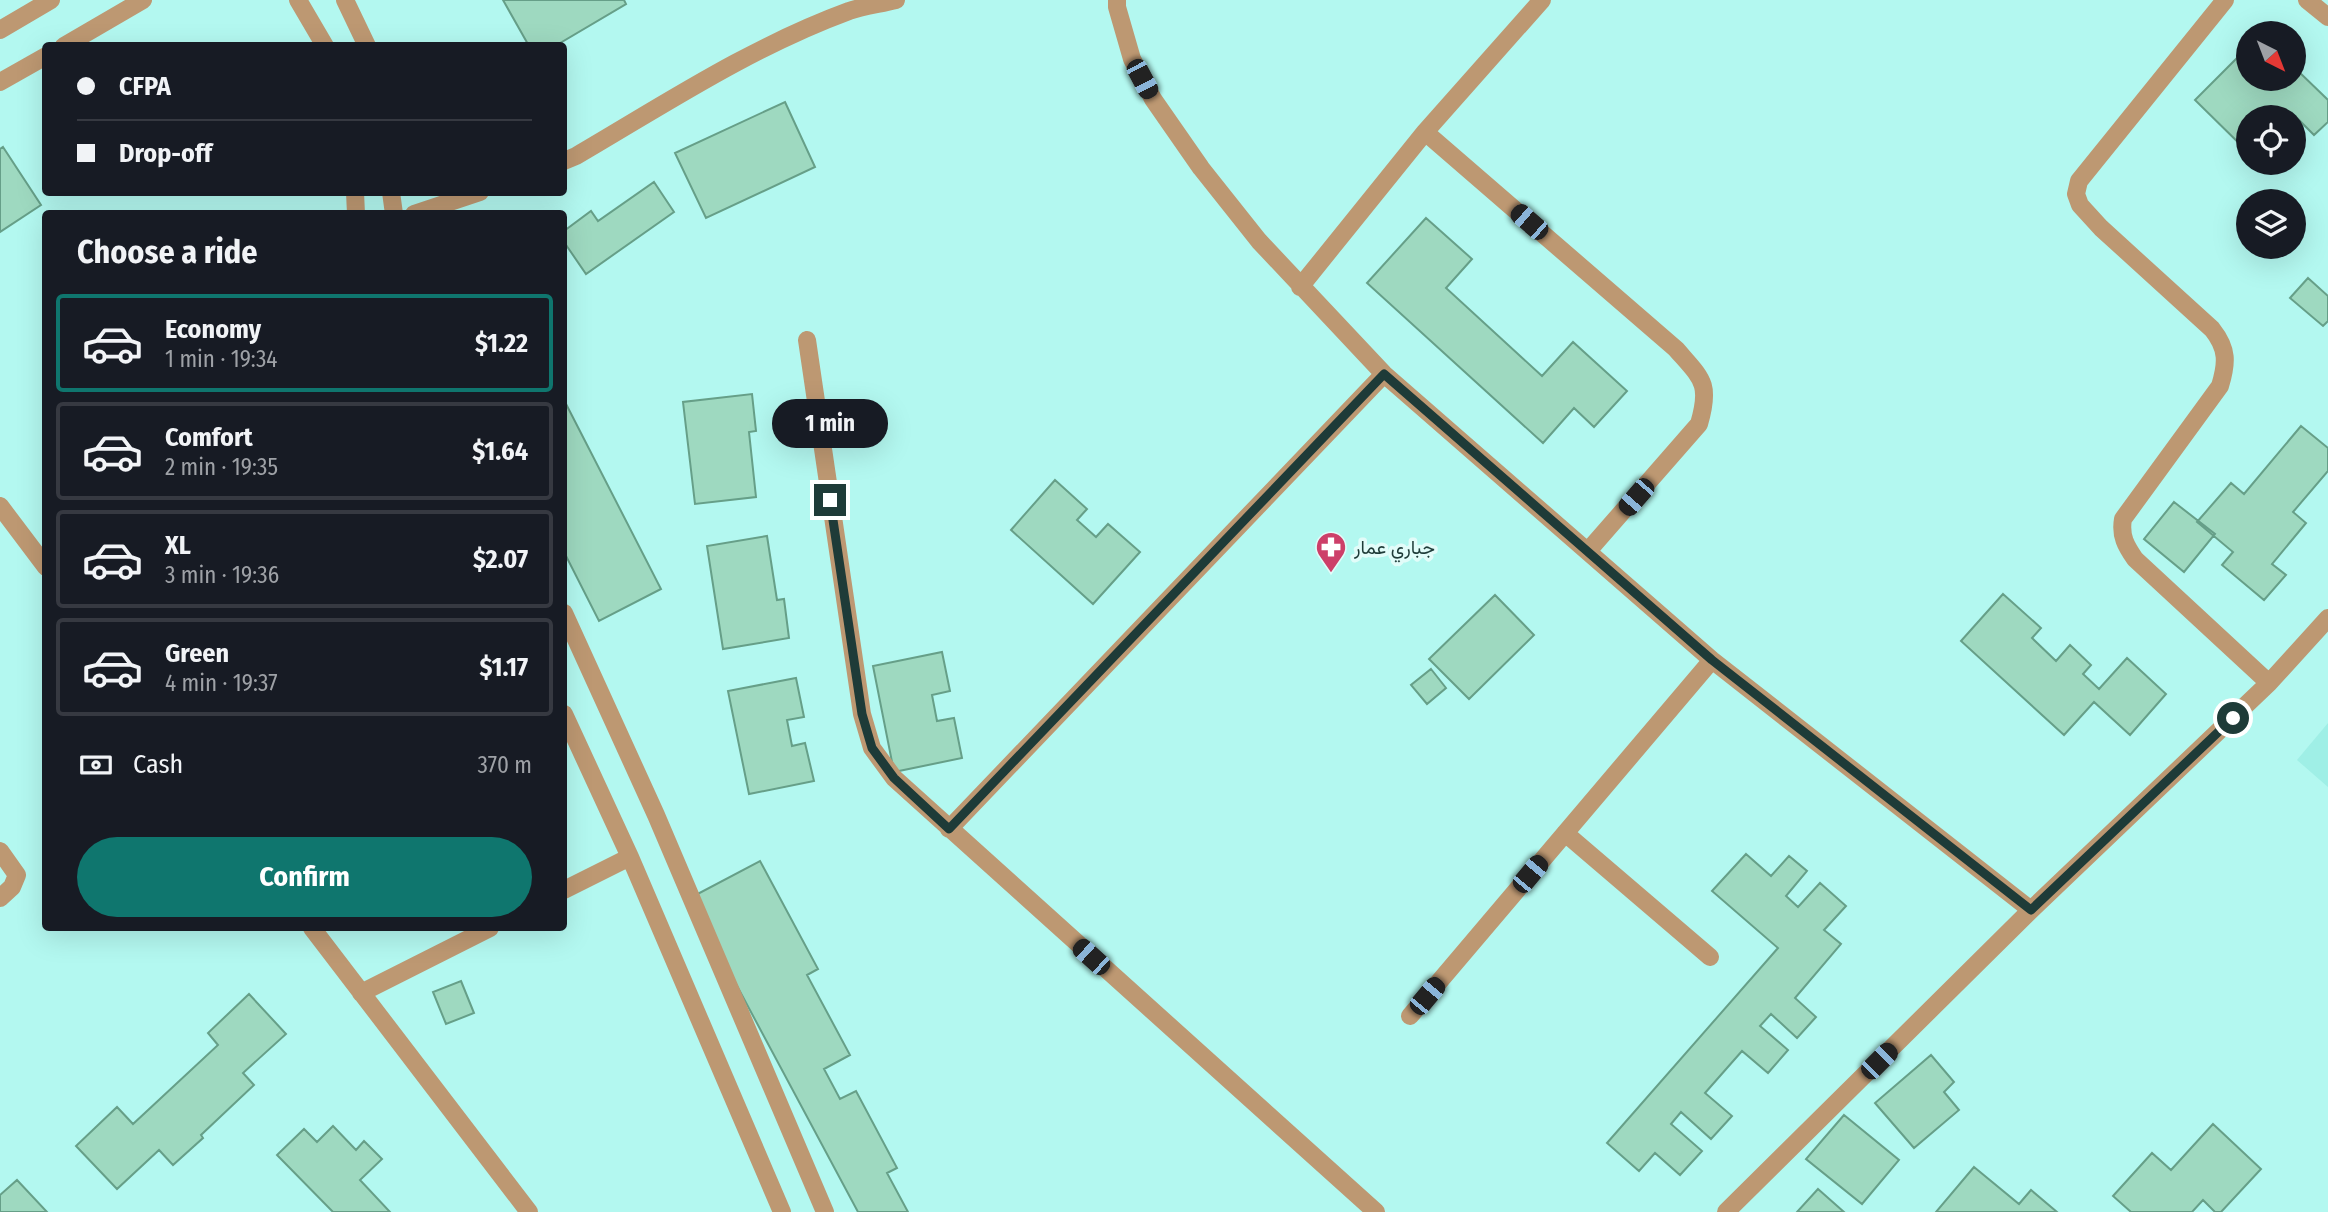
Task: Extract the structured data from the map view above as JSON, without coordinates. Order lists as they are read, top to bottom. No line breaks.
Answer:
{"places":{"pharmacy":["جباري عمار"]},"north":"bottom right","page":{"banner":["CFPA","Drop-off"],"heading":"Choose a ride","list":[{"name":"Economy","note":"1 min · 19:34","value":"$1.22"},{"name":"Comfort","note":"2 min · 19:35","value":"$1.64"},{"name":"XL","note":"3 min · 19:36","value":"$2.07"},{"name":"Green","note":"4 min · 19:37","value":"$1.17"}],"bubble":"1 min","pay":["Cash","370 m"],"buttons":"Confirm"}}
